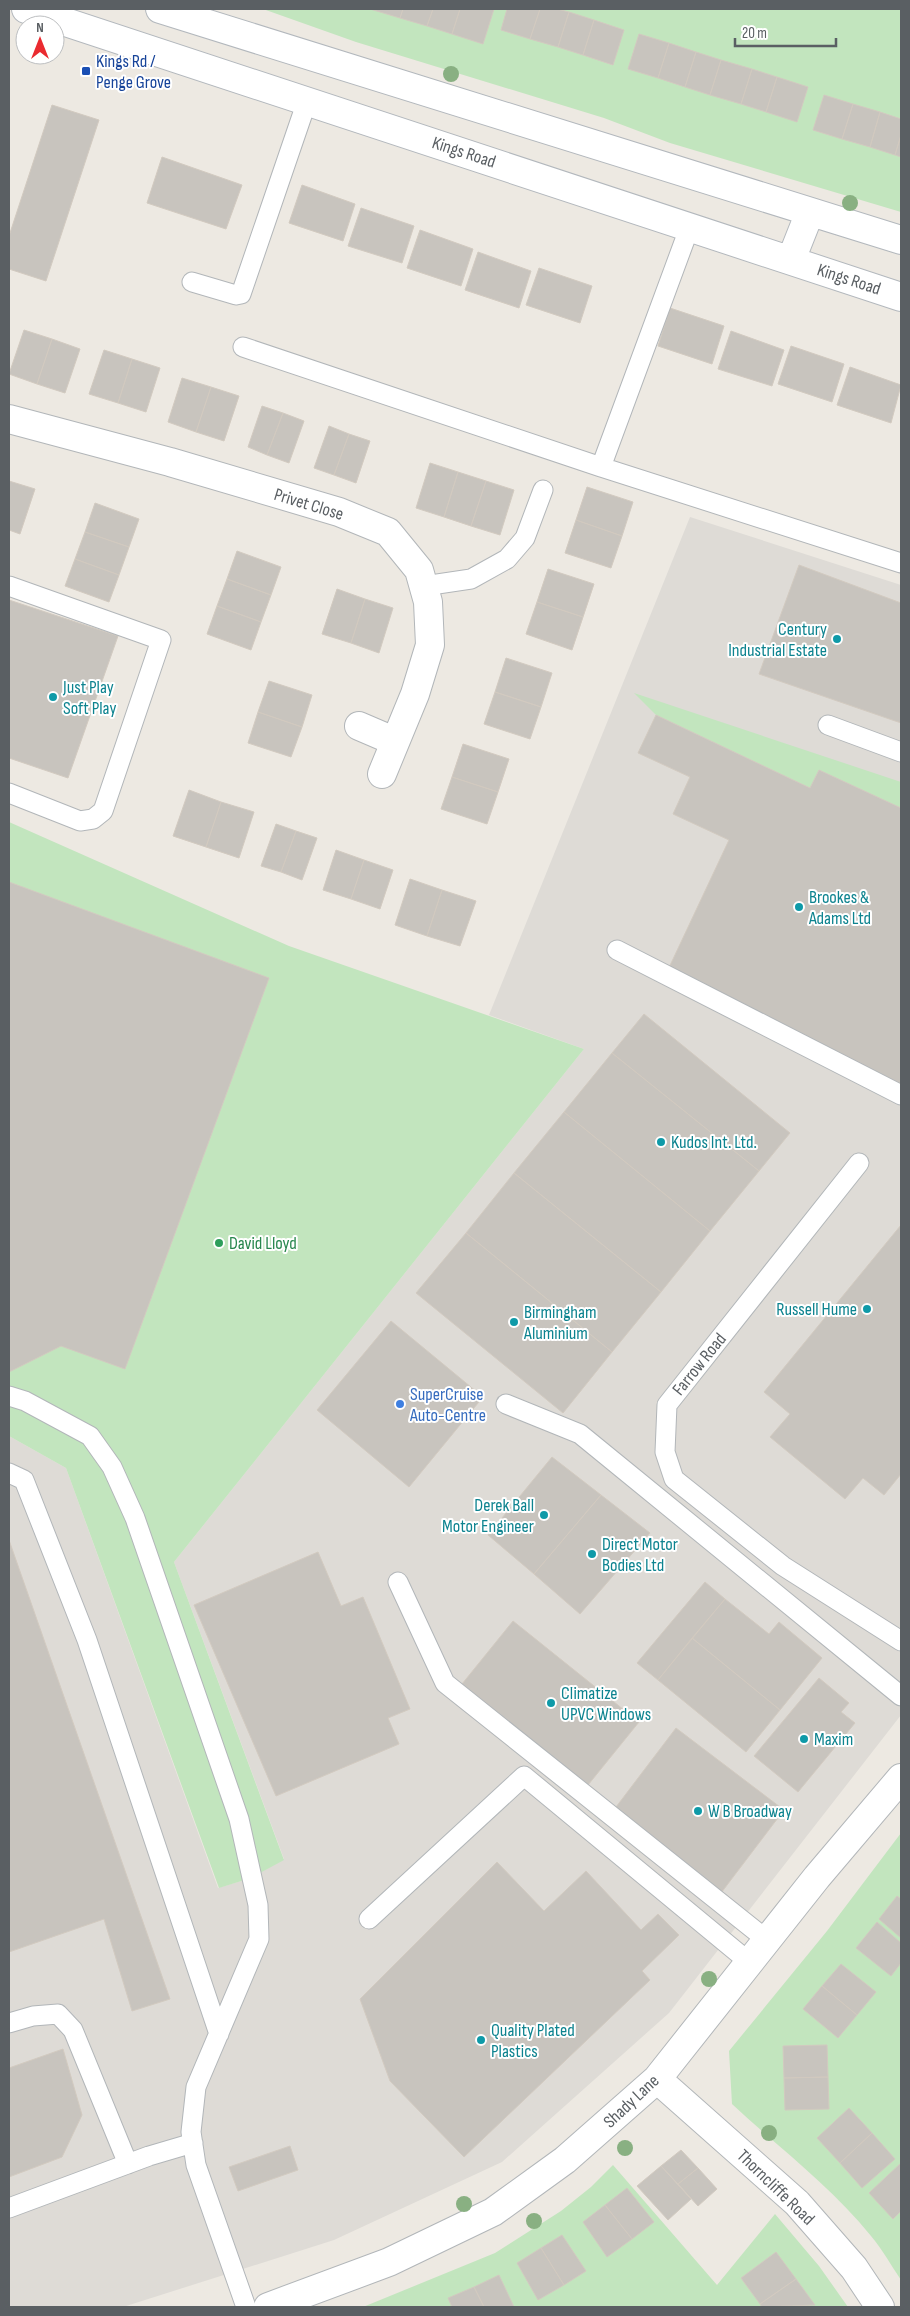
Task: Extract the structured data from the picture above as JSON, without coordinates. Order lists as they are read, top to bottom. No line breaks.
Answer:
{"streets":{"street":["Kings Road","Privet Close","Shady Lane","Thorncliffe Road"],"lane":["Farrow Road"]},"crossings":[["Shady Lane","Thorncliffe Road"]],"places":{"transit":["Kings Rd / Penge Grove"],"other":["Century Industrial Estate","Just Play Soft Play","Brookes & Adams Ltd","Kudos Int. Ltd.","David Lloyd","Russell Hume","Birmingham Aluminium","SuperCruise Auto-Centre","Derek Ball Motor Engineer","Direct Motor Bodies Ltd","Climatize UPVC Windows","Maxim","W B Broadway","Quality Plated Plastics"]},"scale_bar":"20 m","north":"top"}
